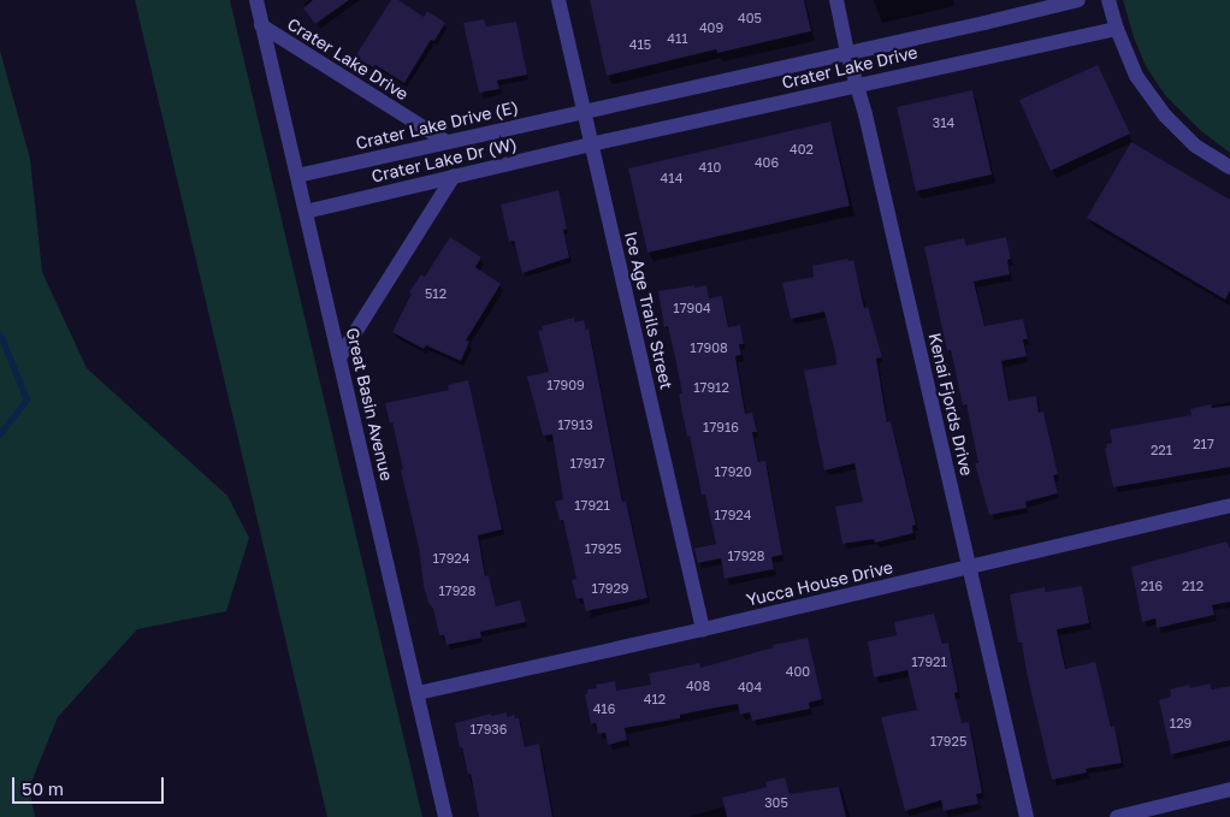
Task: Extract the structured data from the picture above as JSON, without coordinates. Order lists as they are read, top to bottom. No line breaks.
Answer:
{"streets":{"street":["Crater Lake Drive","Crater Lake Drive (E)","Crater Lake Dr (W)","Ice Age Trails Street","Great Basin Avenue","Kenai Fjords Drive","Yucca House Drive"]},"crossings":[["Crater Lake Drive","Crater Lake Drive (E)"],["Crater Lake Drive","Crater Lake Dr (W)"],["Crater Lake Drive","Ice Age Trails Street"],["Crater Lake Drive","Great Basin Avenue"],["Crater Lake Drive","Kenai Fjords Drive"],["Crater Lake Drive (E)","Ice Age Trails Street"],["Crater Lake Drive (E)","Great Basin Avenue"],["Crater Lake Dr (W)","Ice Age Trails Street"],["Crater Lake Dr (W)","Great Basin Avenue"],["Ice Age Trails Street","Yucca House Drive"],["Great Basin Avenue","Yucca House Drive"],["Kenai Fjords Drive","Yucca House Drive"]],"house_numbers":["405","409","411","415","314","402","406","410","414","512","17904","17908","17909","17912","17913","17916","217","221","17917","17920","17921","17924","17925","17928","17924","216","212","17929","17928","17921","400","408","404","412","416","129","17936","17925","305"],"scale_bar":"50 m"}
